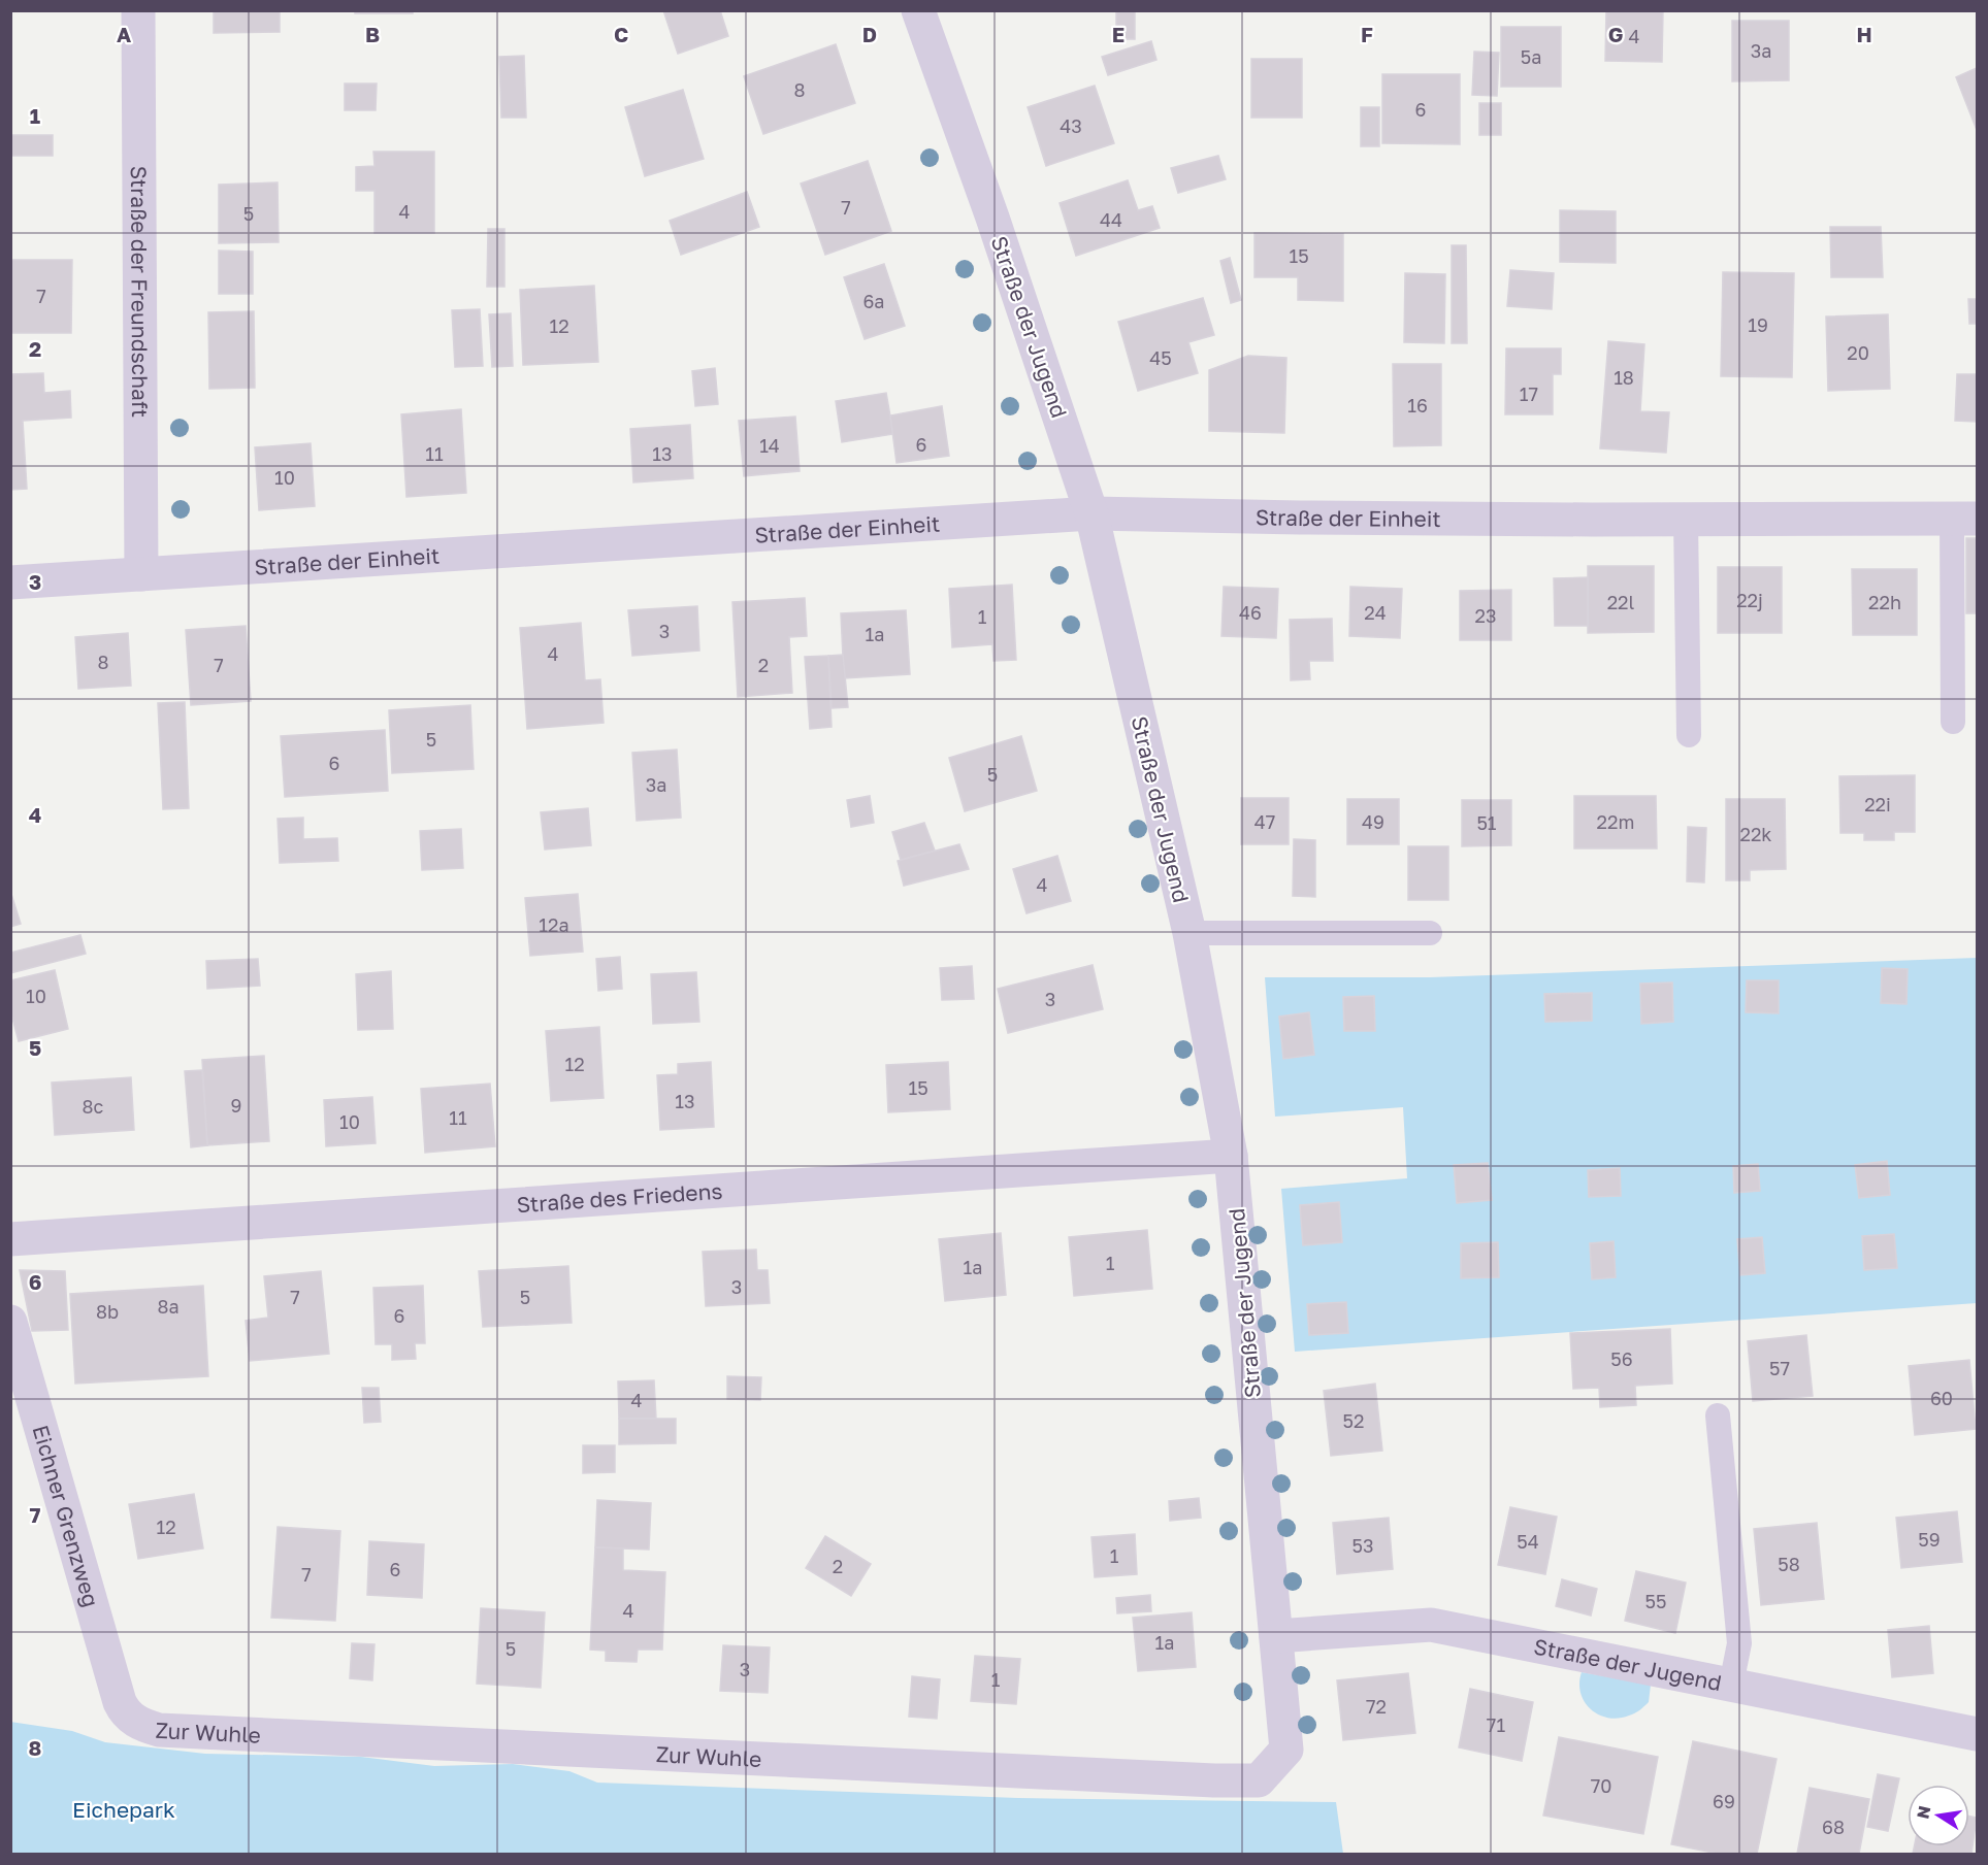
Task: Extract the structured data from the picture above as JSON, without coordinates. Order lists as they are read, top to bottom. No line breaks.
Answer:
{"streets":{"street":["Straße der Freundschaft","Straße der Jugend","Straße der Einheit","Straße des Friedens","Eichner Grenzweg","Zur Wuhle"]},"crossings":[["Straße der Freundschaft","Straße der Einheit"],["Straße der Jugend","Straße der Einheit"],["Straße der Jugend","Straße des Friedens"],["Straße der Jugend","Zur Wuhle"],["Eichner Grenzweg","Zur Wuhle"]],"parks":["Eichepark"],"house_numbers":["4","3a","5a","8","6","43","7","4","5","44","15","7","6a","19","12","20","45","18","17","16","6","14","11","13","10","22j","22l","22h","46","24","23","1","3","1a","4","8","7","2","5","6","5","3a","22i","47","49","22m","51","22k","4","12a","10","3","12","15","13","9","8c","11","10","1","1a","3","7","5","8a","8b","6","56","57","60","4","52","12","59","54","53","1","58","2","6","7","55","4","1a","5","3","1","72","71","70","69","68"],"north":"left","grid":{"columns":["A","B","C","D","E","F","G","H"],"rows":["1","2","3","4","5","6","7","8"]}}
